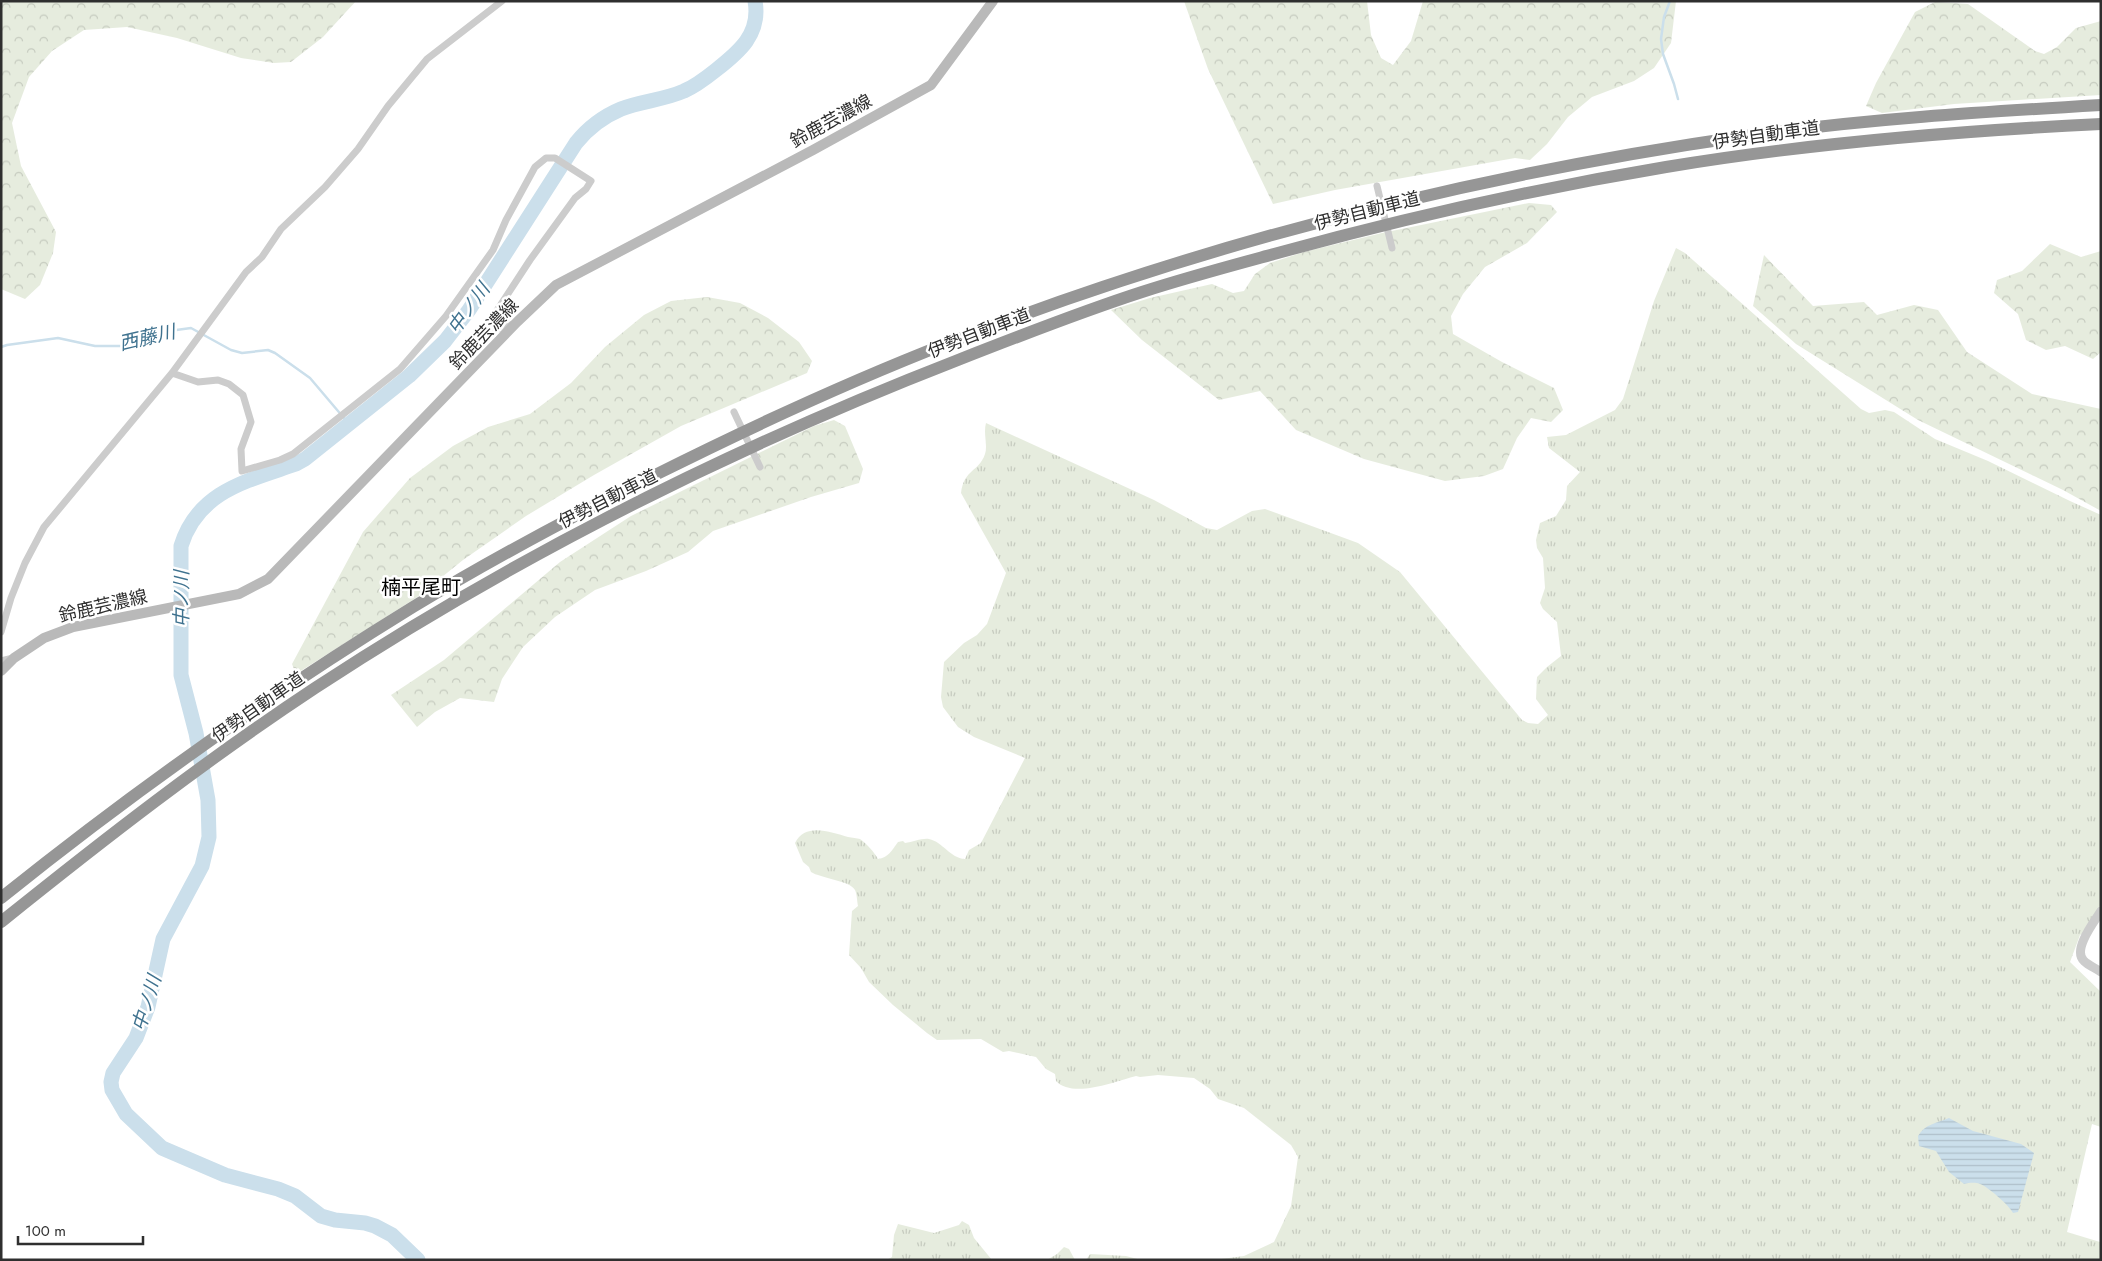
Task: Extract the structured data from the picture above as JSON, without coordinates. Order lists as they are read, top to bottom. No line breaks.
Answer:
{"streets":{"highway":["伊勢自動車道"],"main road":["鈴鹿芸濃線"]},"districts":["楠平尾町"],"water":["中ノ川","西藤川"],"scale_bar":"100 m"}
